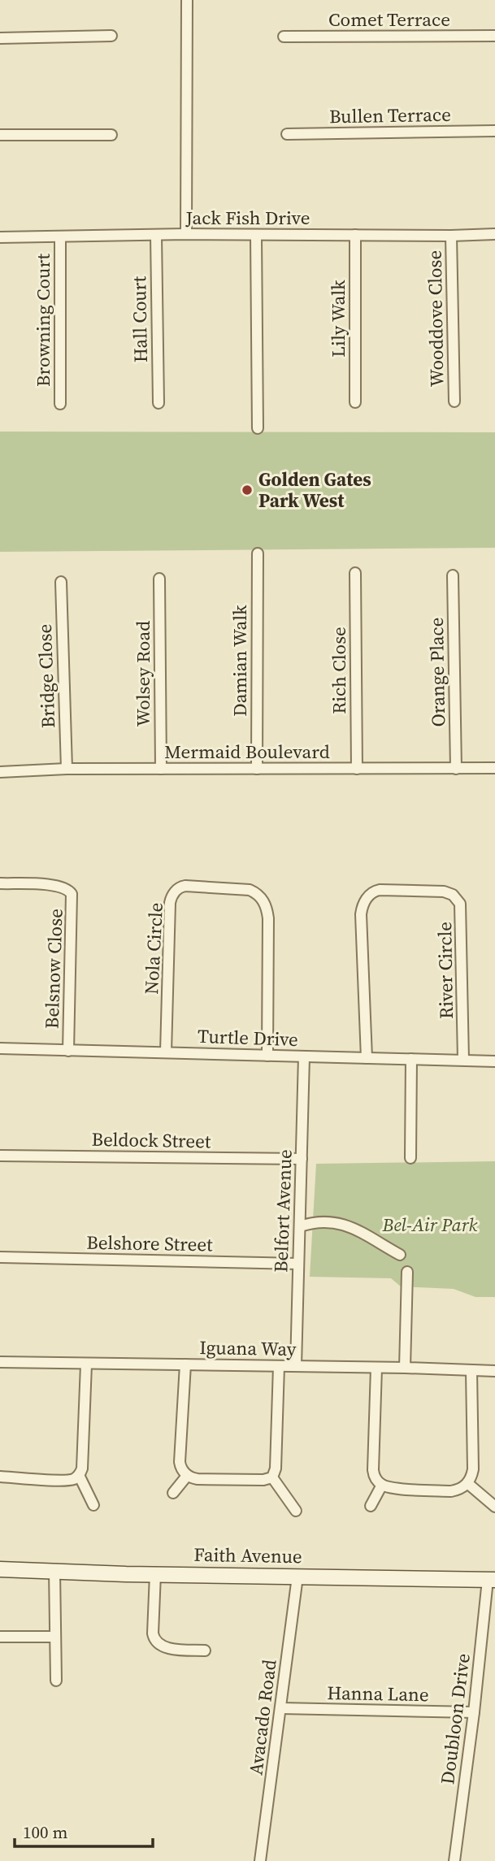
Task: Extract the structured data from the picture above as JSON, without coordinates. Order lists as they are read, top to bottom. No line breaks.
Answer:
{"streets":{"street":["Comet Terrace","Bullen Terrace","Jack Fish Drive","Lily Walk","Wooddove Close","Hall Court","Browning Court","Damian Walk","Rich Close","Orange Place","Wolsey Road","Bridge Close","Mermaid Boulevard","Nola Circle","Belsnow Close","River Circle","Turtle Drive","Beldock Street","Belfort Avenue","Belshore Street","Iguana Way","Faith Avenue","Hanna Lane","Avacado Road","Doubloon Drive"]},"crossings":[["Jack Fish Drive","Lily Walk"],["Jack Fish Drive","Wooddove Close"],["Jack Fish Drive","Hall Court"],["Jack Fish Drive","Browning Court"],["Damian Walk","Mermaid Boulevard"],["Rich Close","Mermaid Boulevard"],["Orange Place","Mermaid Boulevard"],["Wolsey Road","Mermaid Boulevard"],["Bridge Close","Mermaid Boulevard"],["Nola Circle","Turtle Drive"],["Belsnow Close","Turtle Drive"],["River Circle","Turtle Drive"],["Turtle Drive","Belfort Avenue"],["Beldock Street","Belfort Avenue"],["Belfort Avenue","Belshore Street"],["Belfort Avenue","Iguana Way"],["Faith Avenue","Avacado Road"],["Faith Avenue","Doubloon Drive"],["Hanna Lane","Avacado Road"],["Hanna Lane","Doubloon Drive"]],"parks":["Bel-Air Park"],"places":["Golden Gates Park West"],"scale_bar":"100 m"}
